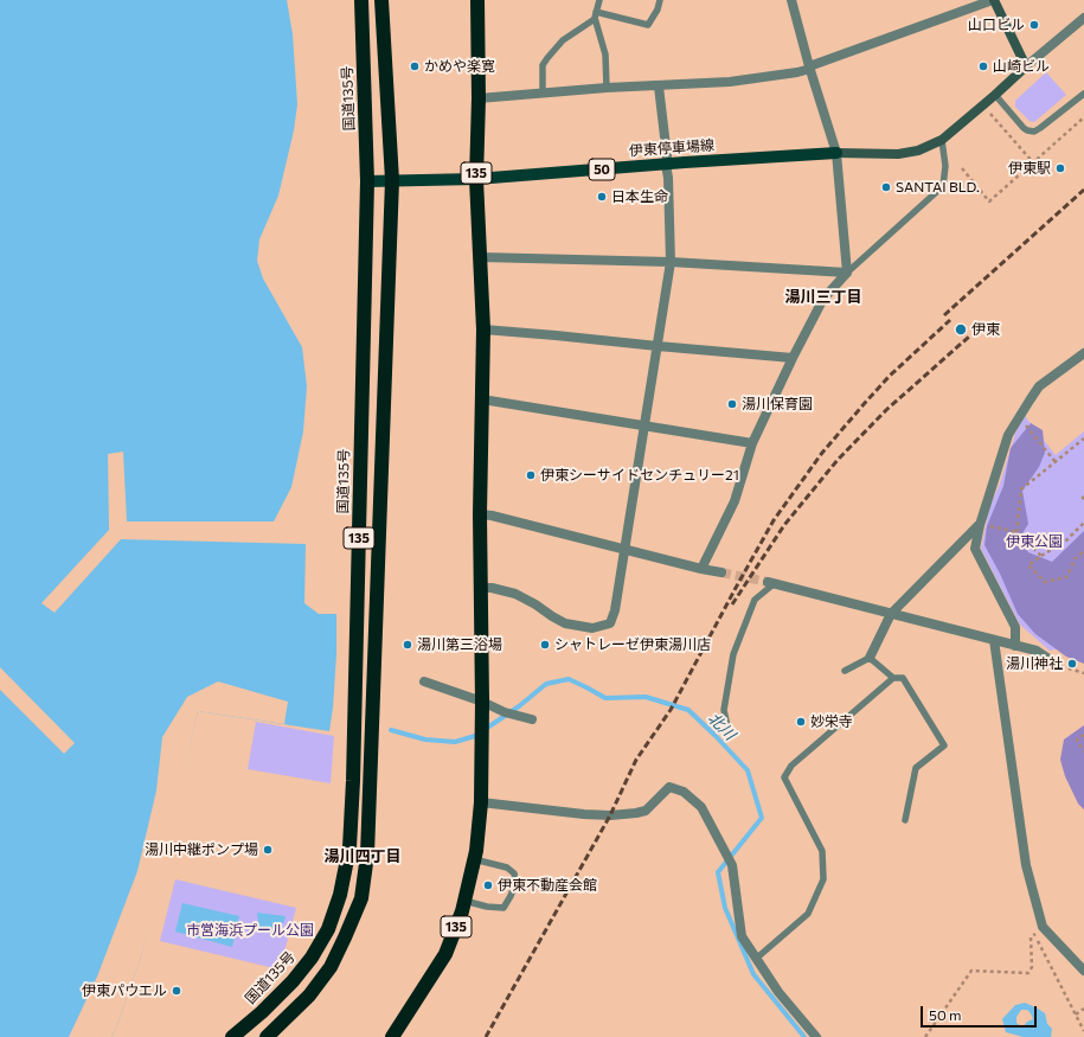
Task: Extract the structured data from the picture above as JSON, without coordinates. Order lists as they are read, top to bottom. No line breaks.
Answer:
{"streets":{"highway":["国道135号","135"],"main road":["伊東停車場線","50"]},"crossings":[["国道135号","伊東停車場線"],["伊東停車場線","135"]],"districts":["湯川三丁目","湯川四丁目"],"water":["北川"],"parks":["伊東公園","市営海浜プール公園"],"places":["山口ビル","かめや楽寛","山崎ビル","伊東駅","SANTAI BLD.","日本生命","伊東","湯川保育園","伊東シーサイドセンチュリー21","湯川第三浴場","シャトレーゼ伊東湯川店","湯川神社","妙栄寺","湯川中継ポンプ場","伊東不動産会館","伊東パウエル"],"scale_bar":"50 m"}
